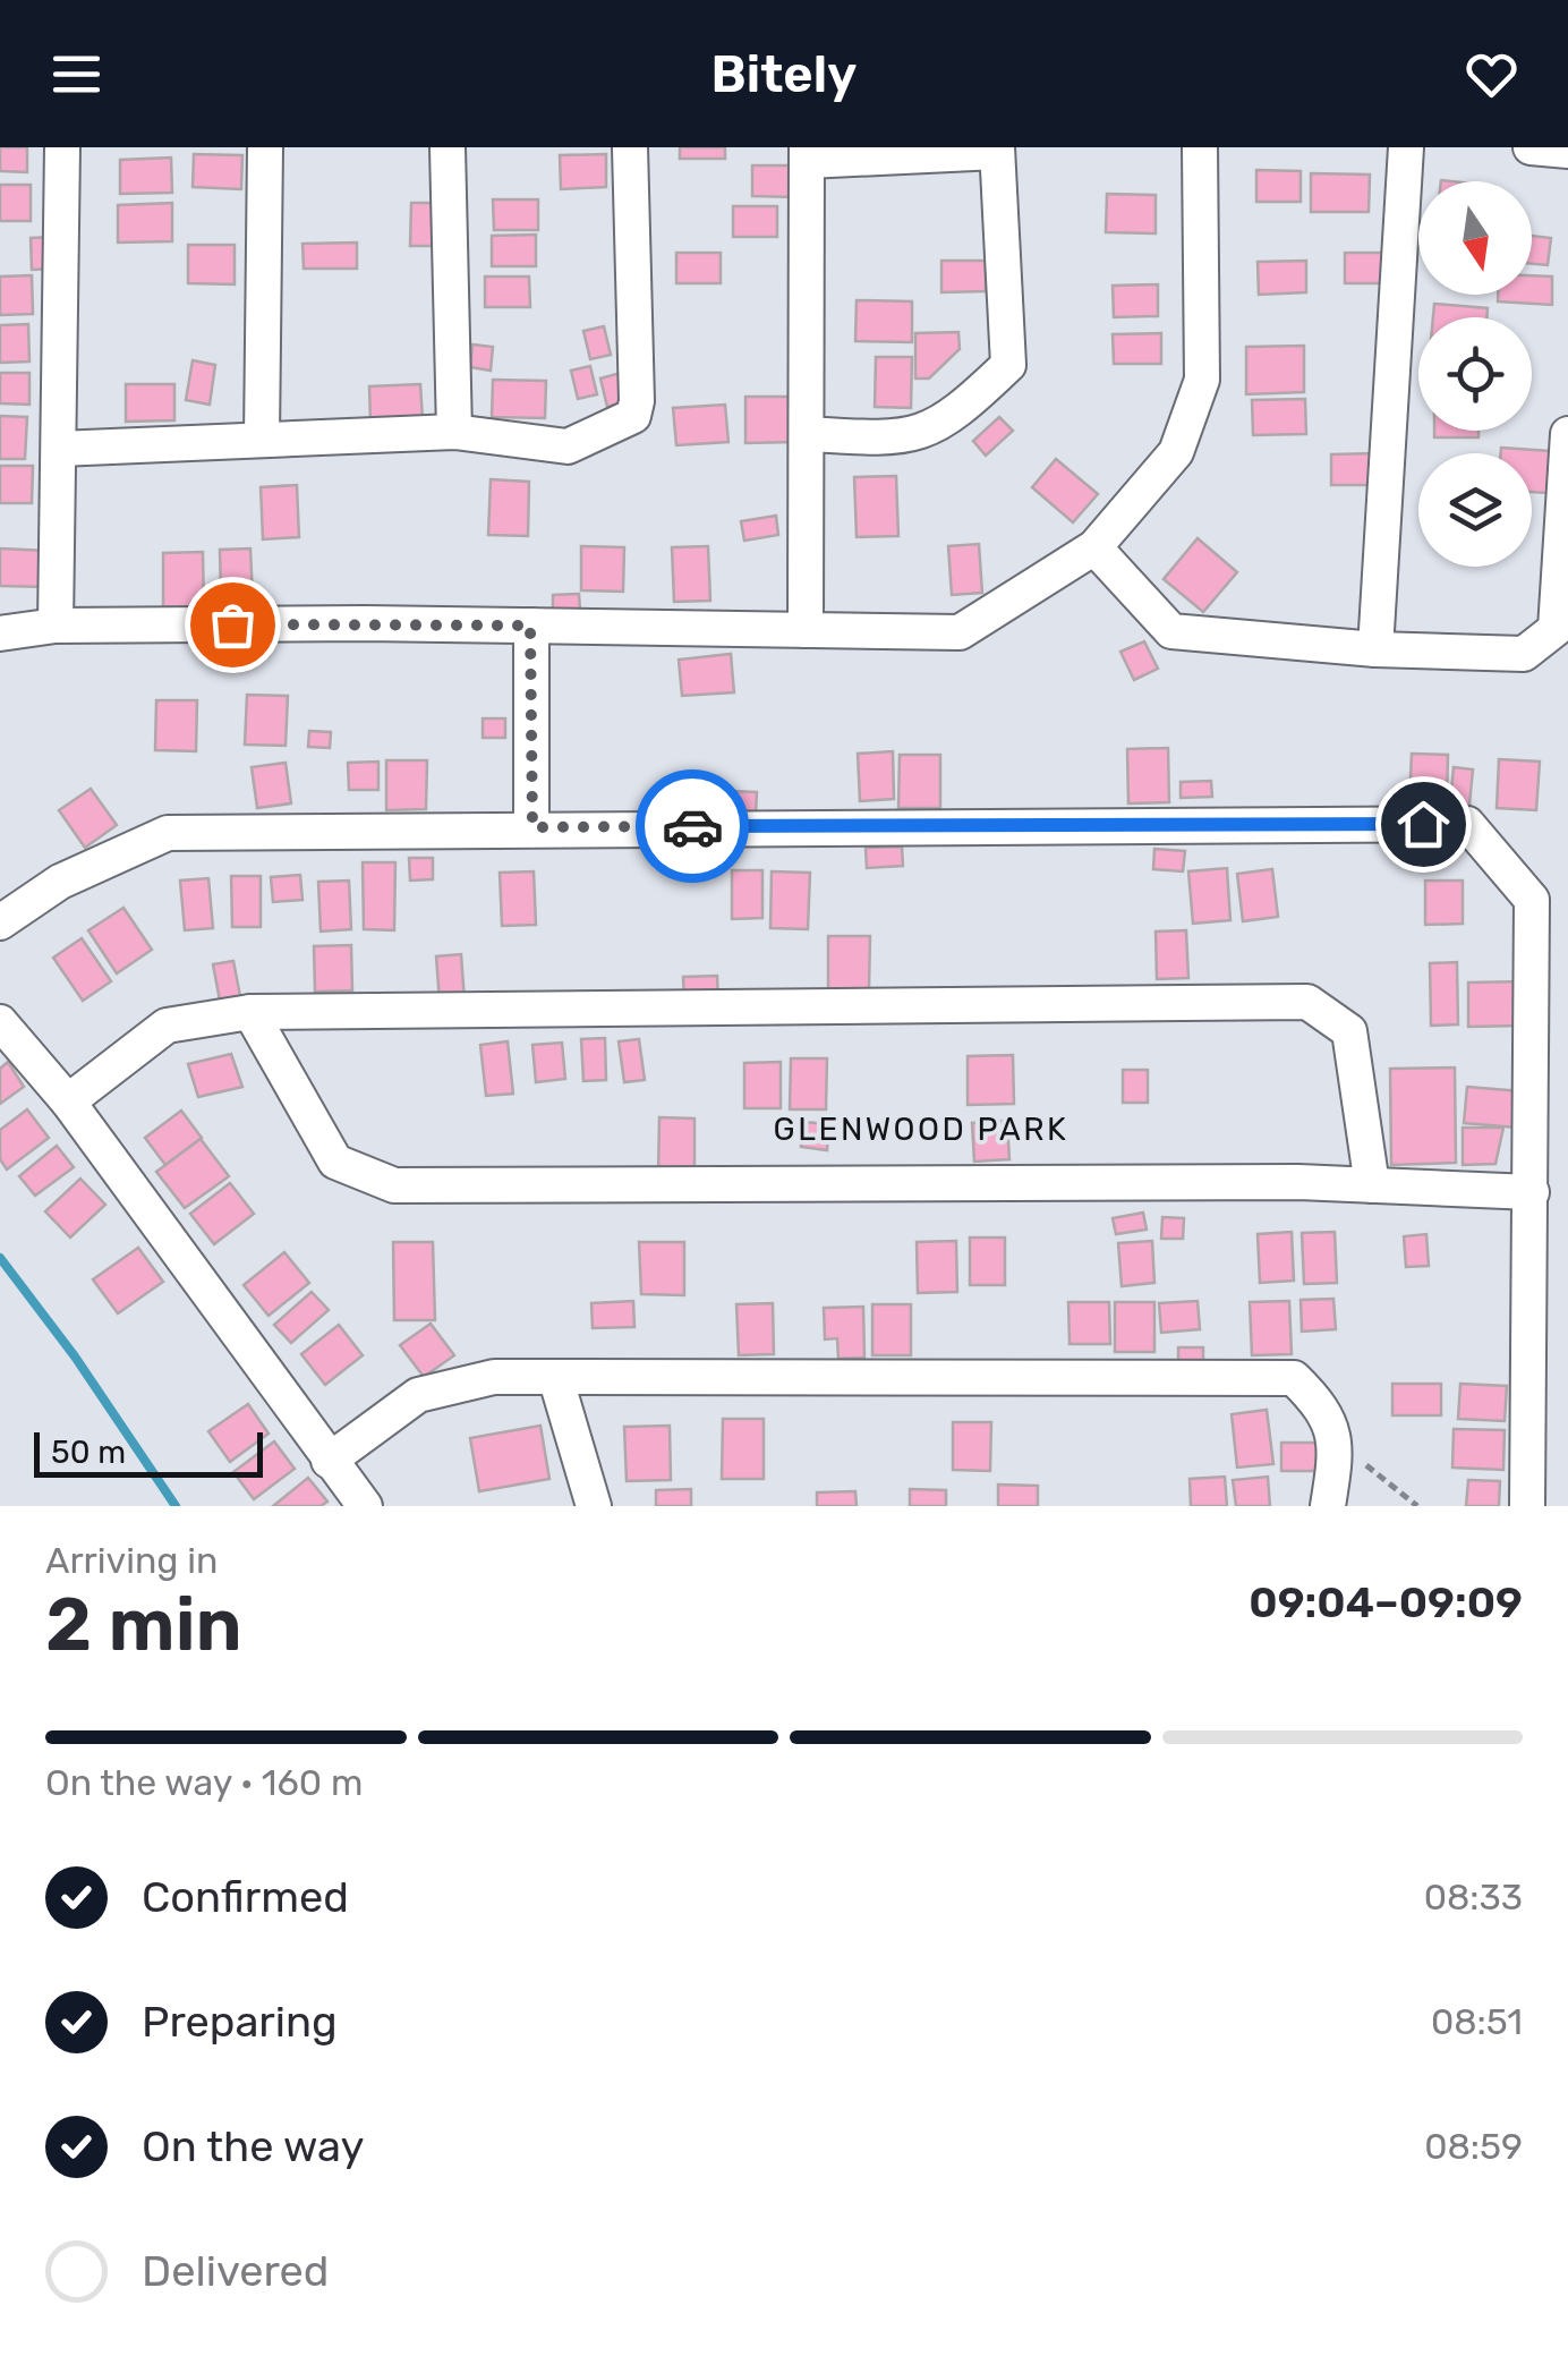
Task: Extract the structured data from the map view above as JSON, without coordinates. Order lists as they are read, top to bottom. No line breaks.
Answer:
{"districts":["GLENWOOD PARK"],"scale_bar":"50 m","north":"bottom","page":{"header":"Bitely","scale":"50 m","heading":["2 min","Arriving in","09:04–09:09"],"bar":"On the way · 160 m","list":[["Confirmed","08:33"],["Preparing","08:51"],["On the way","08:59"],"Delivered"]}}
